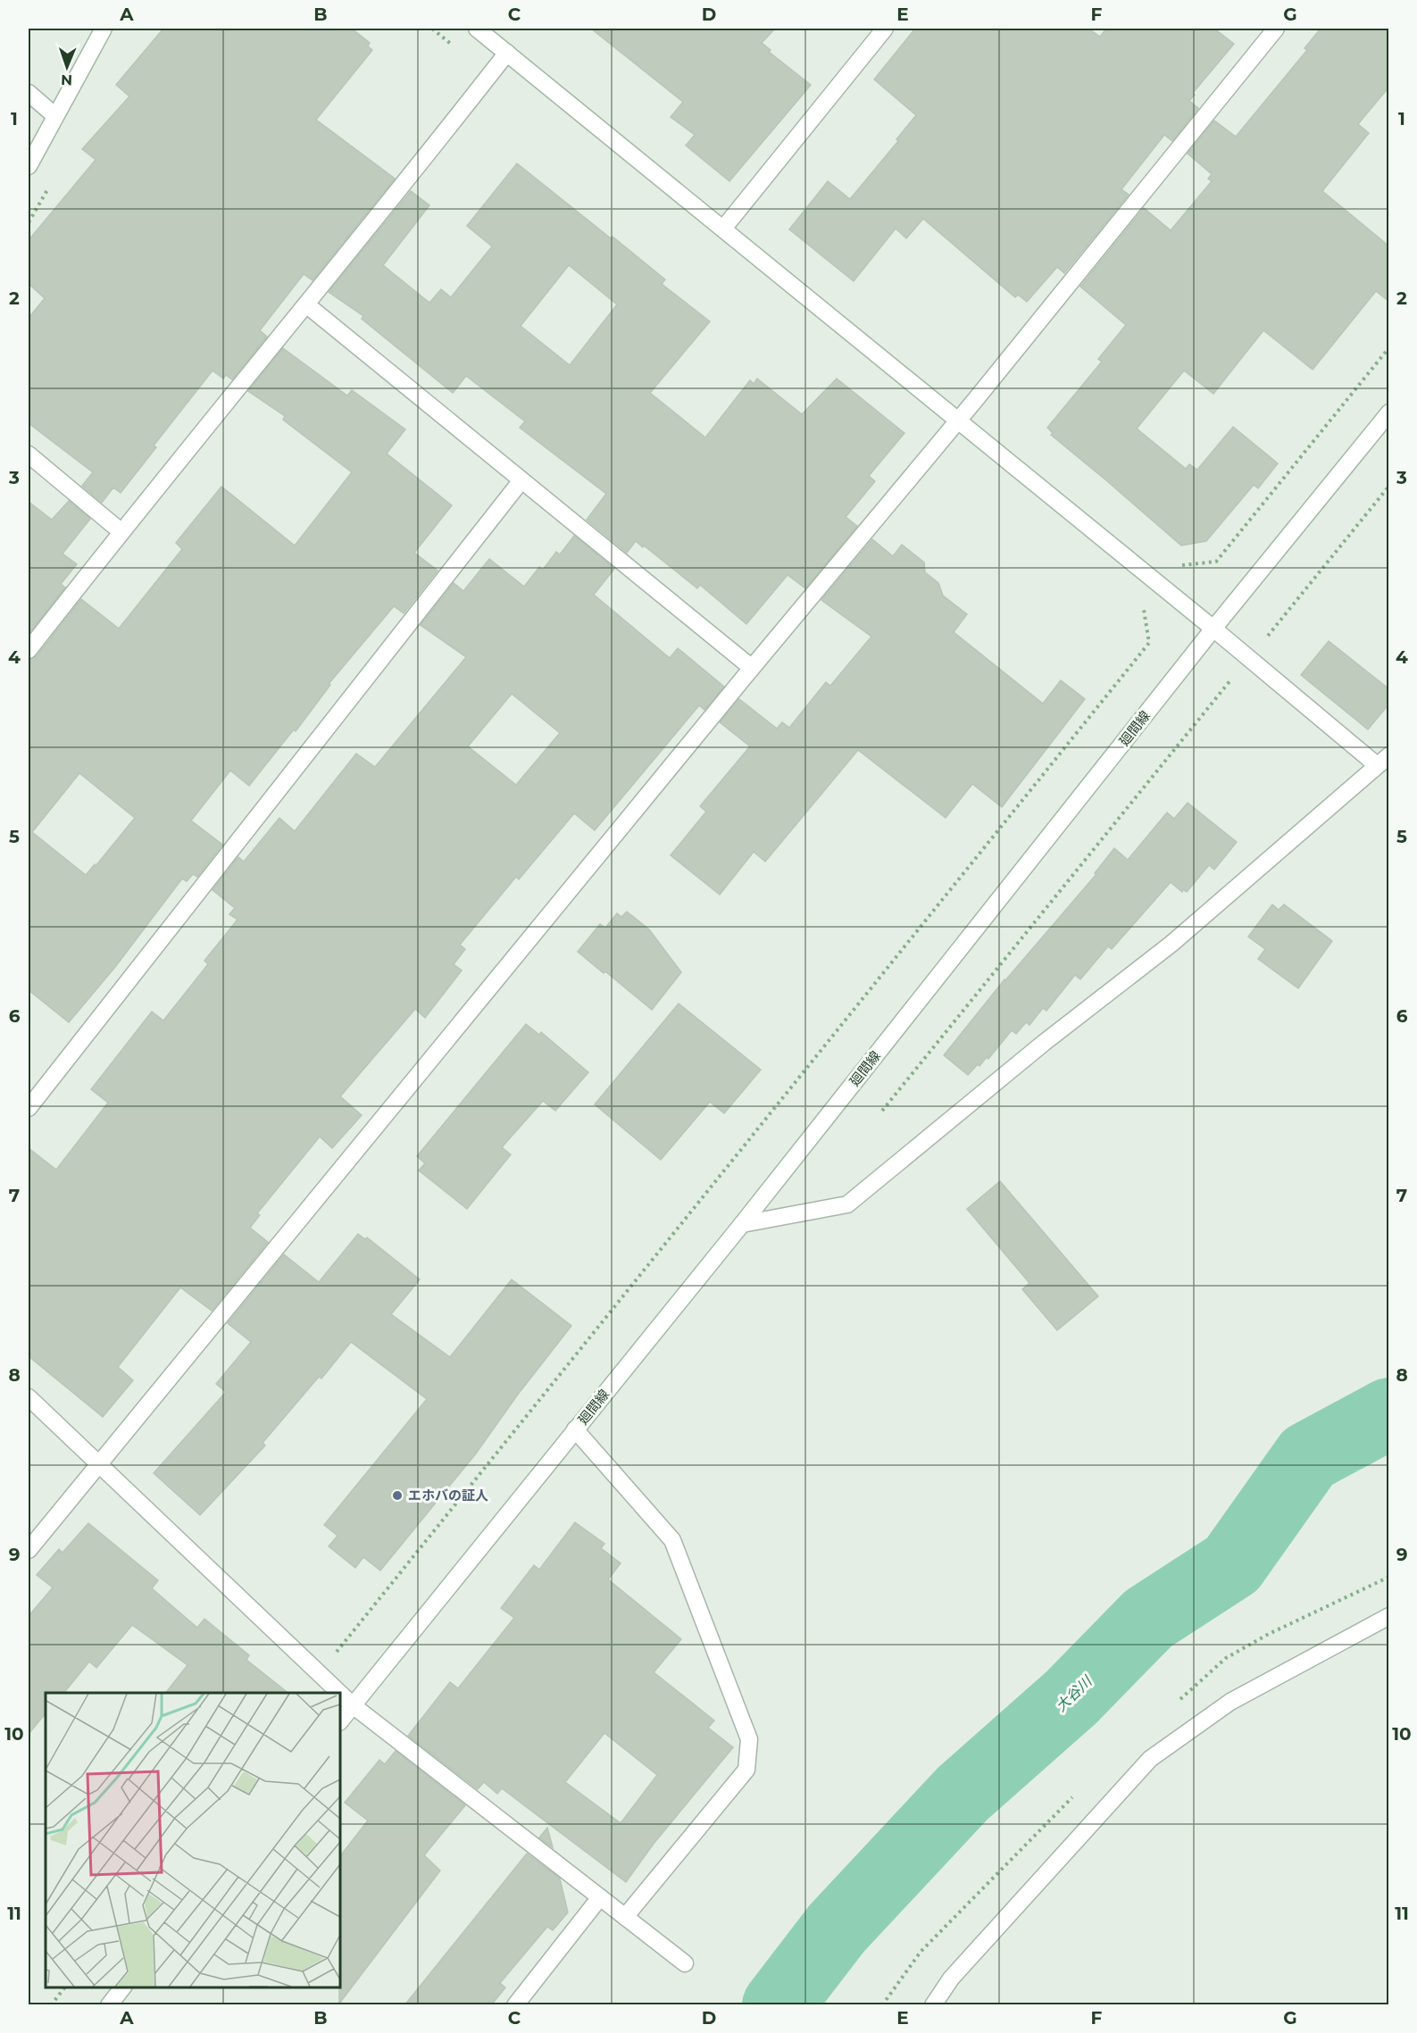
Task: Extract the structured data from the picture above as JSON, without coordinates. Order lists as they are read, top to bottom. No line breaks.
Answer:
{"streets":{"street":["廻間線"]},"water":["大谷川"],"places":["エホバの証人"],"north":"bottom","grid":{"columns":["A","B","C","D","E","F","G"],"rows":["1","2","3","4","5","6","7","8","9","10","11"]}}
